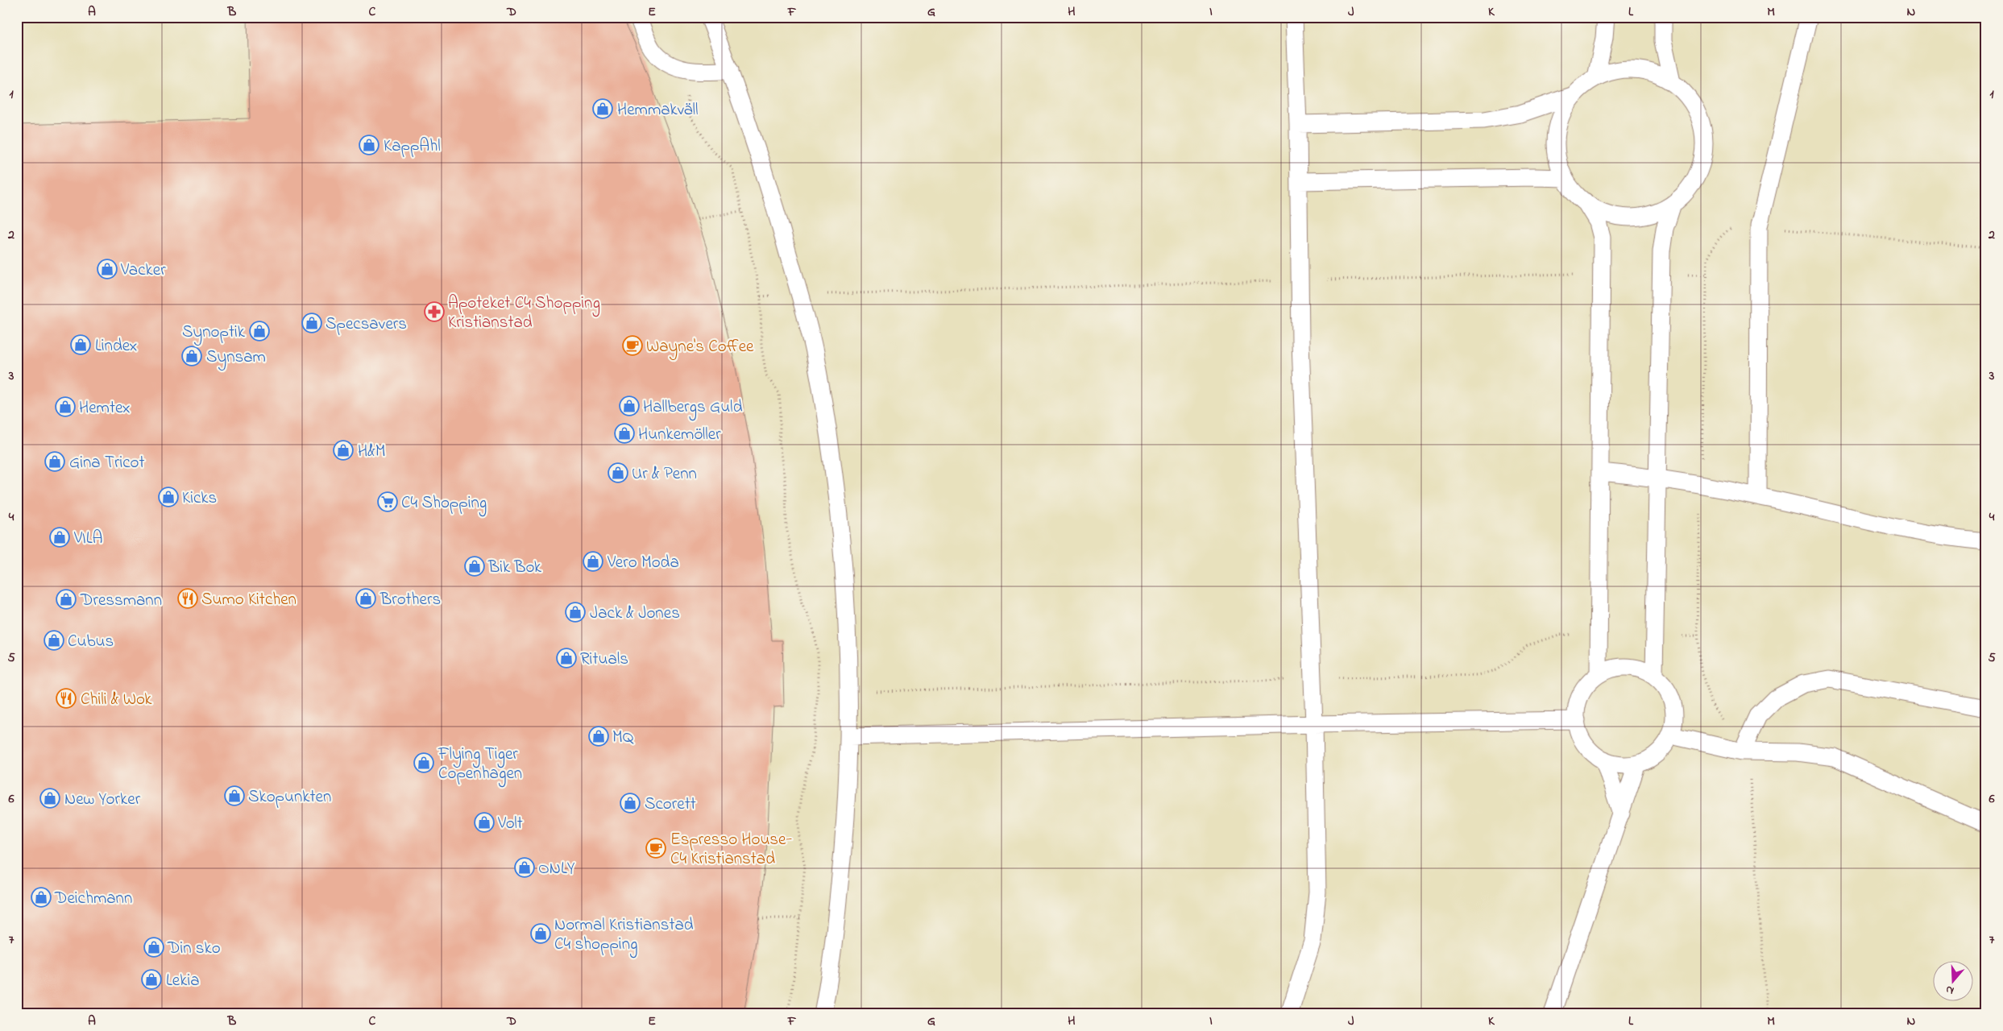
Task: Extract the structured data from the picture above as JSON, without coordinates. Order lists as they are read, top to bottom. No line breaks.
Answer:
{"places":{"shop":["Hemmakväll","KappAhl","Vacker","Specsavers","Synoptik","Lindex","Synsam","Hallbergs Guld","Hemtex","Hunkemöller","H&M","Gina Tricot","Ur & Penn","Kicks","VILA","Vero Moda","Bik Bok","Brothers","Dressmann","Jack & Jones","Cubus","Rituals","MQ","Flying Tiger Copenhagen","Skopunkten","New Yorker","Scorett","Volt","ONLY","Deichmann","Normal Kristianstad C4 shopping","Din sko","Lekia"],"pharmacy":["Apoteket C4 Shopping Kristianstad"],"cafe":["Wayne's Coffee","Espresso House- C4 Kristianstad"],"supermarket":["C4 Shopping"],"restaurant":["Sumo Kitchen","Chili & Wok"]},"north":"bottom","grid":{"columns":["A","B","C","D","E","F","G","H","I","J","K","L","M","N"],"rows":["1","2","3","4","5","6","7"]}}
